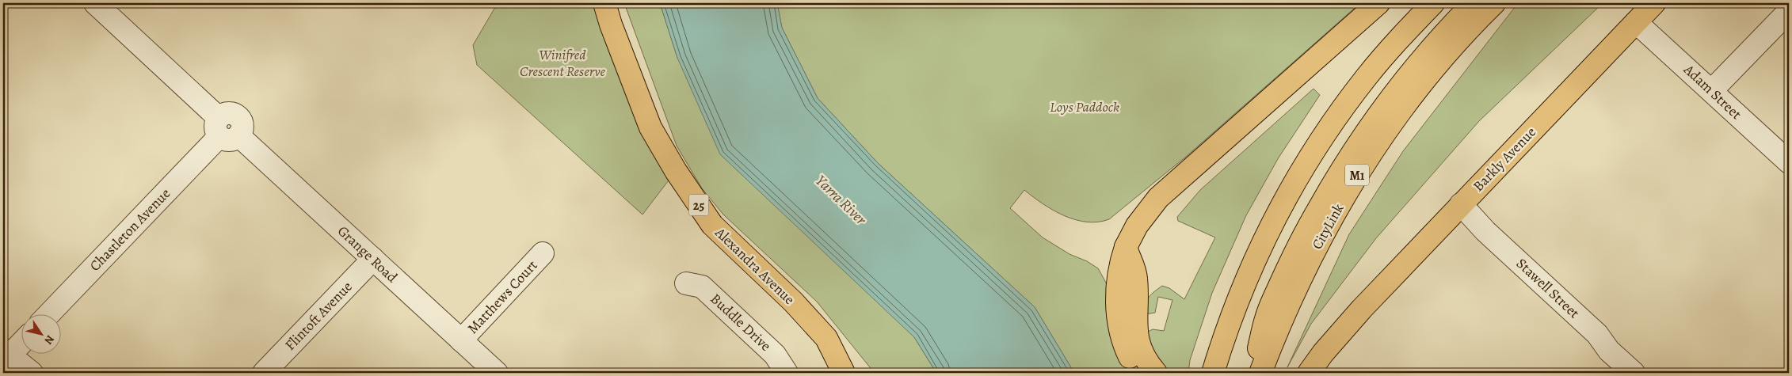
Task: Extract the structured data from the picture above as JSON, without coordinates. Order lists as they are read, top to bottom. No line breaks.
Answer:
{"streets":{"main road":["Barkly Avenue","M1","25","CityLink","Alexandra Avenue"],"street":["Adam Street","Chastleton Avenue","Grange Road","Stawell Street","Matthews Court","Flintoft Avenue","Buddle Drive"]},"crossings":[["Adam Street","Barkly Avenue"],["Barkly Avenue","Stawell Street"],["Chastleton Avenue","Grange Road"],["Grange Road","Matthews Court"],["Grange Road","Flintoft Avenue"]],"water":["Yarra River"],"parks":["Winifred Crescent Reserve","Loys Paddock"],"north":"bottom right"}
